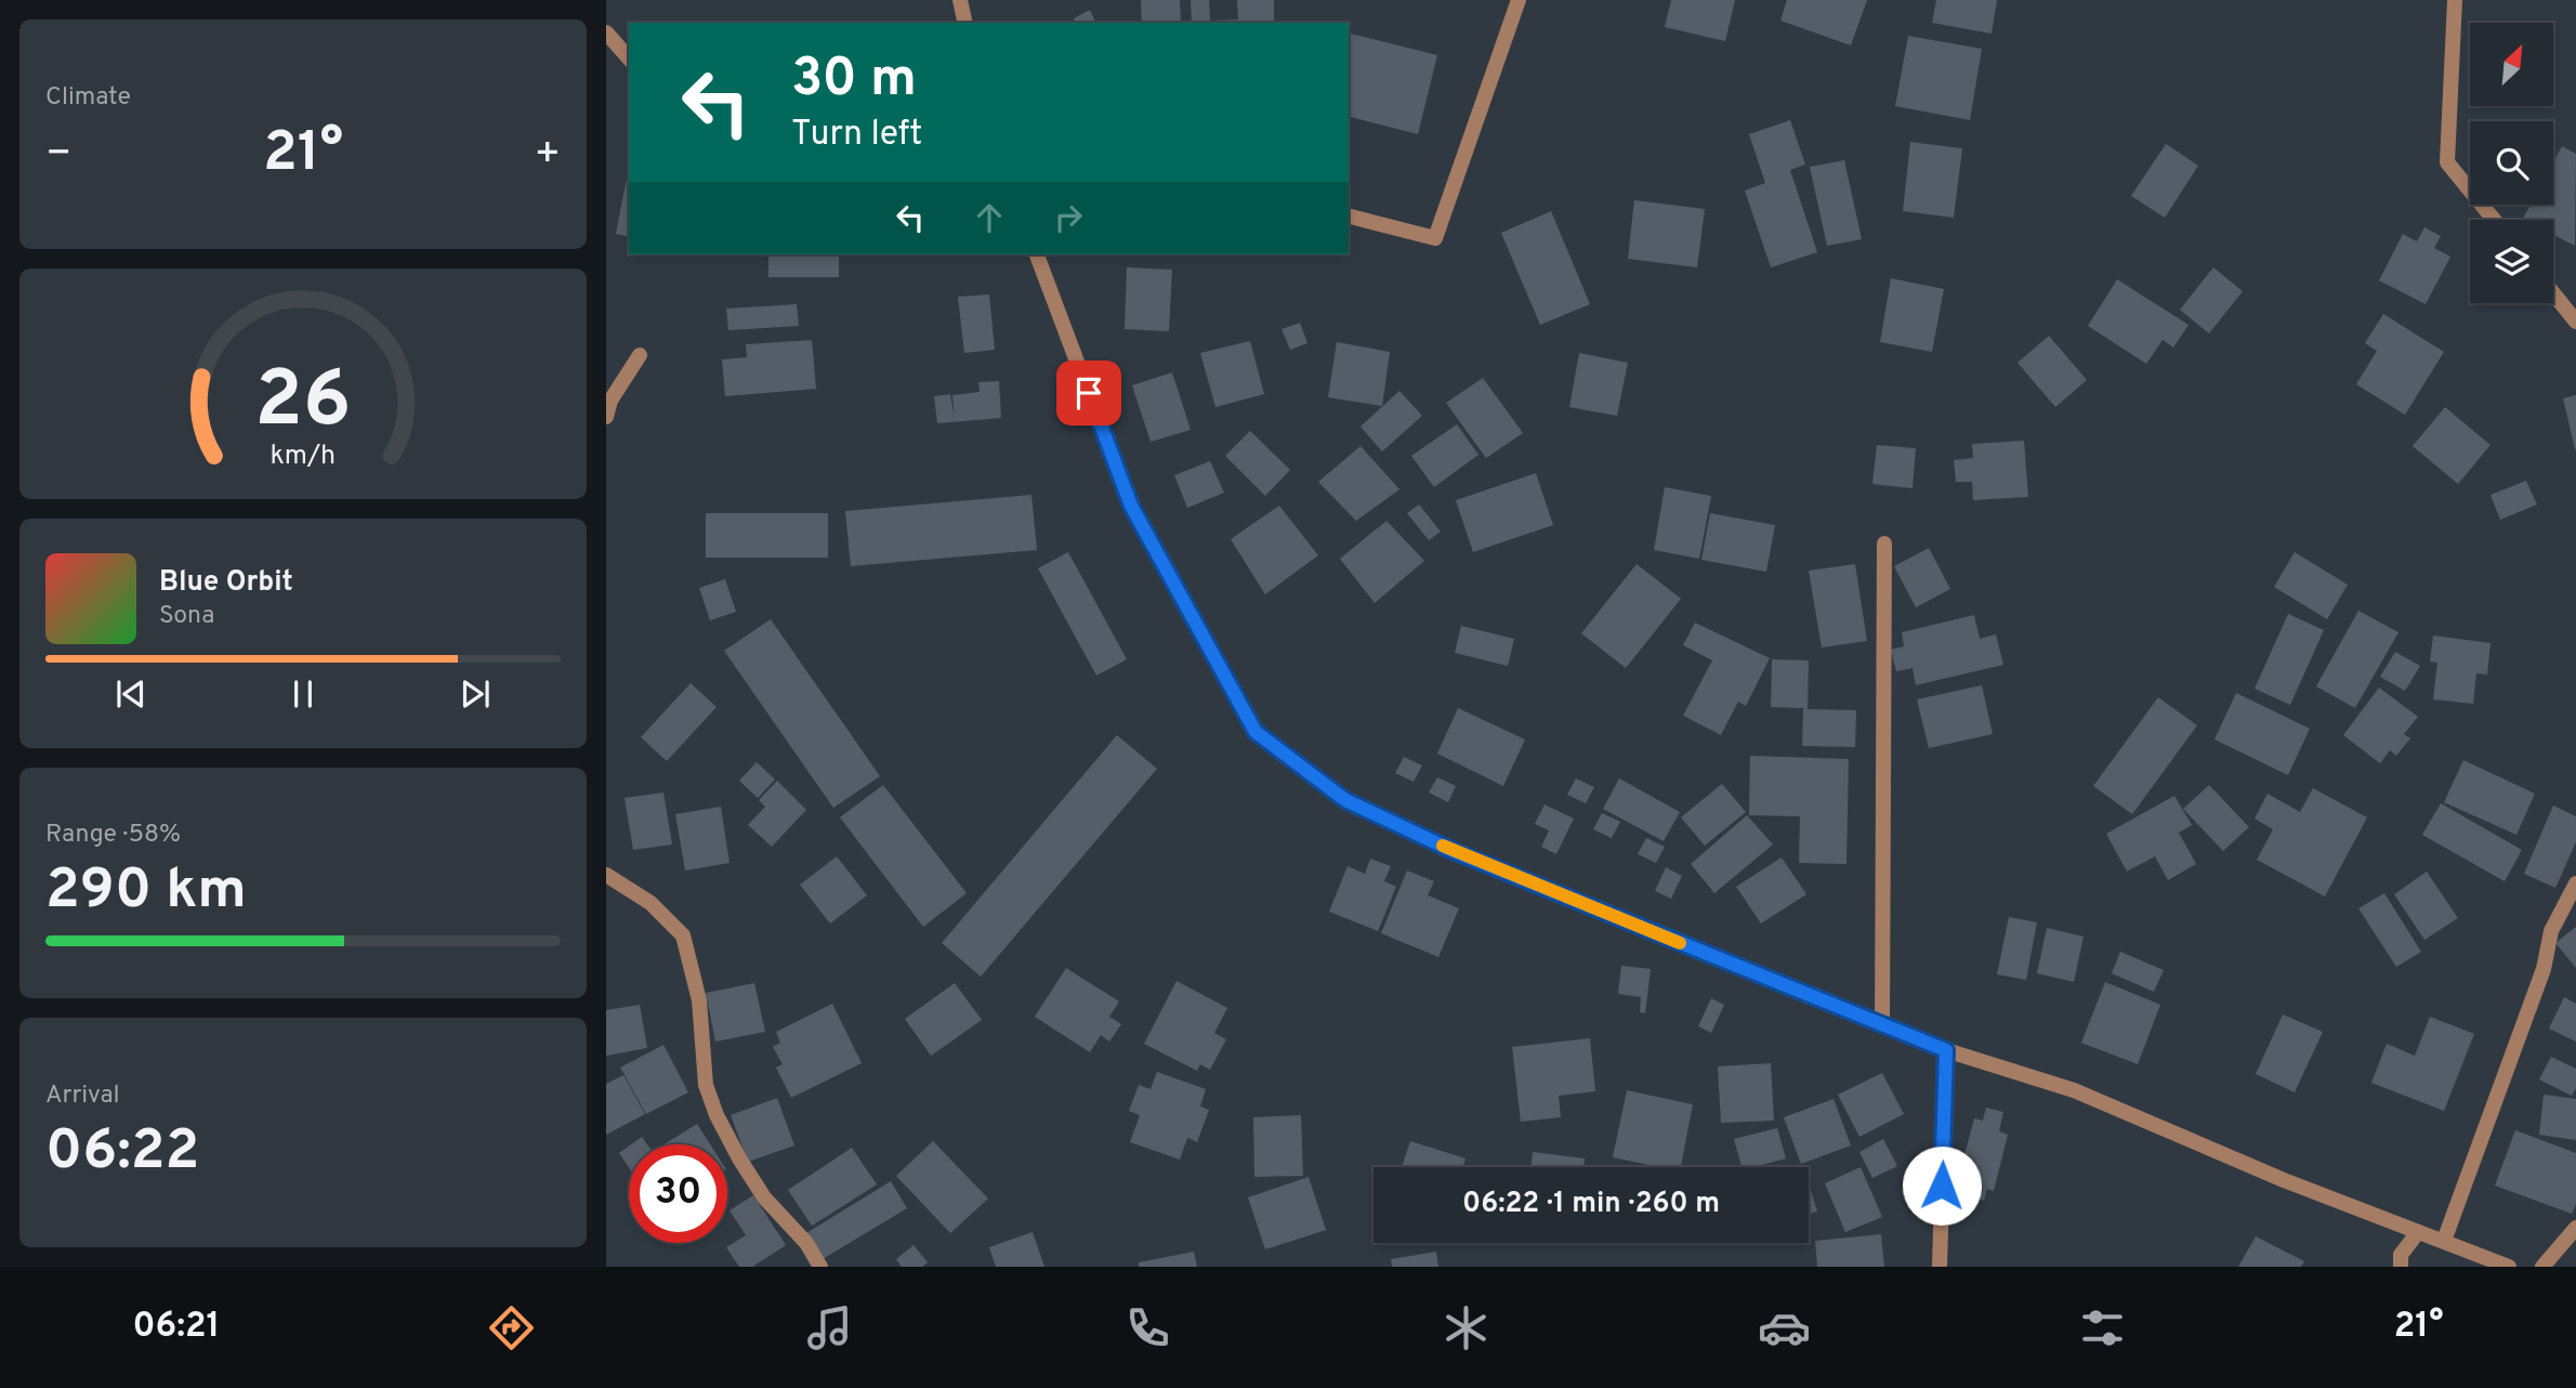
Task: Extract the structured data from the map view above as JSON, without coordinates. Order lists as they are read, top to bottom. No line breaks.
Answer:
{"north":"top right","page":{"tile":["Climate",["Range · 58%","290 km"],["Arrival","06:22"]],"turn":["30 m","Turn left"],"heat":["−","21°","+"],"song":["Blue Orbit","Sona"],"limit":"30","trip":"06:22 · 1 min · 260 m","tabs":["06:21","21°"],"gauge":["26","km/h"]}}
